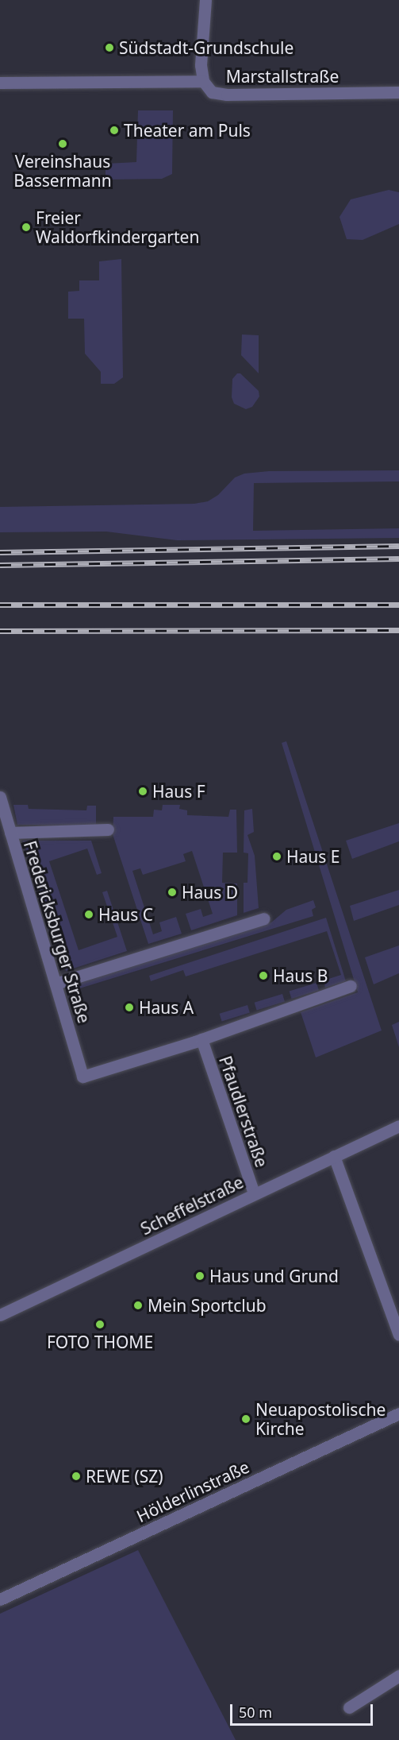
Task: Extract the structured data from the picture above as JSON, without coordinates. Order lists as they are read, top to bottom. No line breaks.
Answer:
{"streets":{"street":["Marstallstraße","Fredericksburger Straße","Pfaudlerstraße","Scheffelstraße","Hölderlinstraße"]},"crossings":[["Fredericksburger Straße","Pfaudlerstraße"],["Pfaudlerstraße","Scheffelstraße"]],"places":["Südstadt-Grundschule","Theater am Puls","Vereinshaus Bassermann","Freier Waldorfkindergarten","Haus F","Haus E","Haus D","Haus C","Haus B","Haus A","Haus und Grund","Mein Sportclub","FOTO THOME","Neuapostolische Kirche","REWE (SZ)"],"scale_bar":"50 m"}
